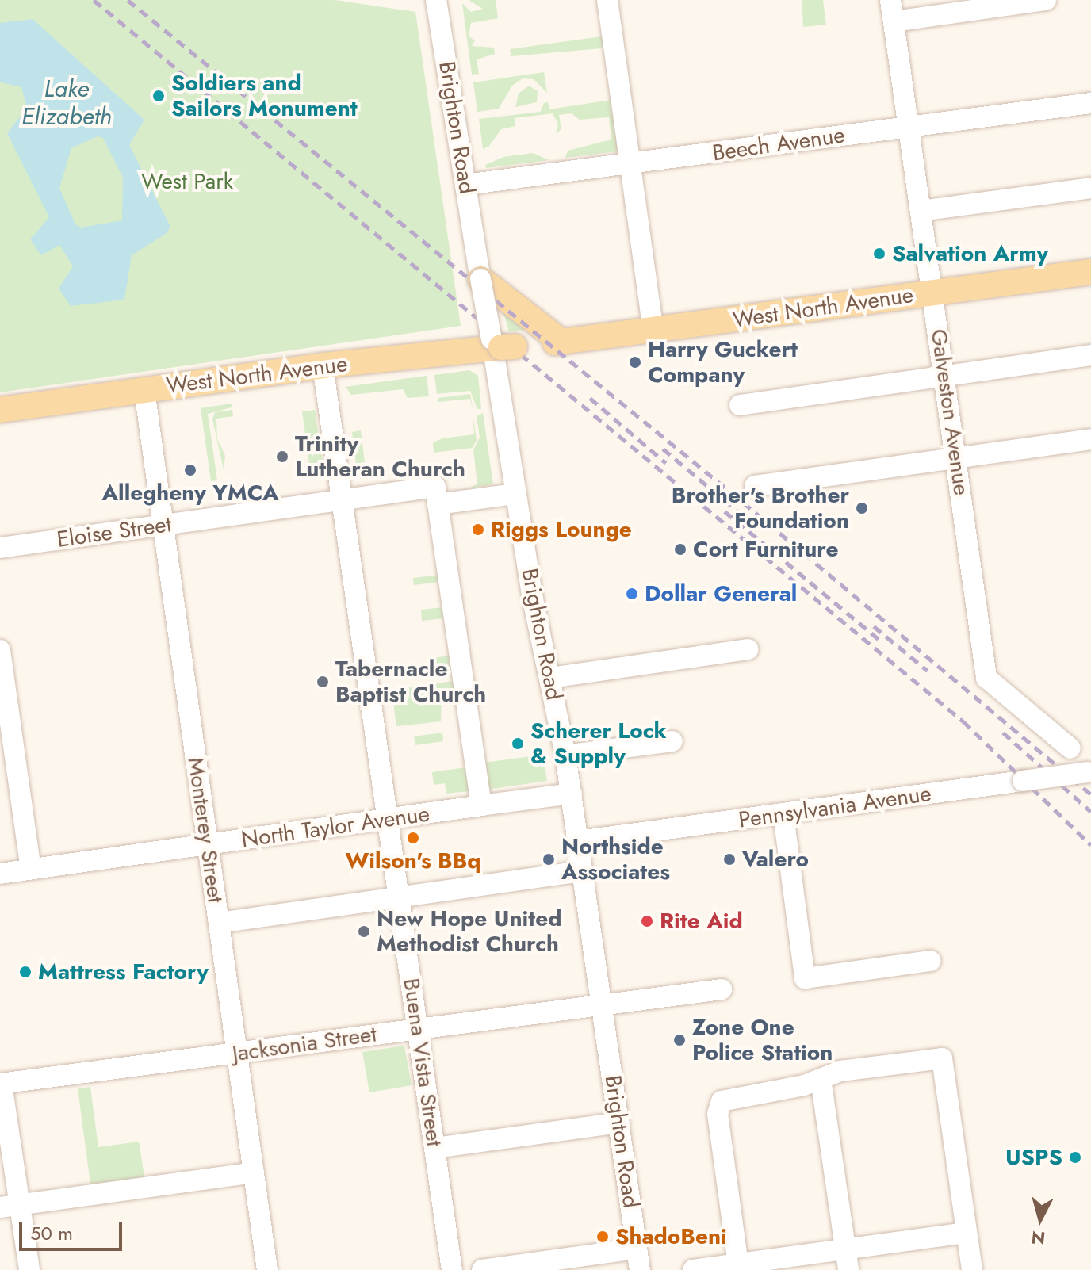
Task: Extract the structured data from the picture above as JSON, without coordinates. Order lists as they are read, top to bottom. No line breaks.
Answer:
{"streets":{"main road":["West North Avenue"],"street":["Brighton Road","Beech Avenue","Galveston Avenue","Eloise Street","Pennsylvania Avenue","North Taylor Avenue","Monterey Street","Jacksonia Street","Buena Vista Street"]},"crossings":[["Brighton Road","Beech Avenue"],["Brighton Road","West North Avenue"],["Brighton Road","Pennsylvania Avenue"],["Brighton Road","North Taylor Avenue"],["Brighton Road","Jacksonia Street"],["Beech Avenue","Galveston Avenue"],["West North Avenue","Galveston Avenue"],["West North Avenue","Monterey Street"],["West North Avenue","Buena Vista Street"],["Eloise Street","Monterey Street"],["Eloise Street","Buena Vista Street"],["North Taylor Avenue","Monterey Street"],["North Taylor Avenue","Buena Vista Street"],["Monterey Street","Jacksonia Street"],["Jacksonia Street","Buena Vista Street"]],"water":["Lake Elizabeth"],"parks":["West Park"],"places":["Soldiers and Sailors Monument","Salvation Army","Harry Guckert Company","Trinity Lutheran Church","Allegheny YMCA","Brother's Brother Foundation","Riggs Lounge","Cort Furniture","Dollar General","Tabernacle Baptist Church","Scherer Lock & Supply","Wilson's BBq","Northside Associates","Valero","Rite Aid","New Hope United Methodist Church","Mattress Factory","Zone One Police Station","USPS","ShadoBeni"],"scale_bar":"50 m","north":"bottom"}
